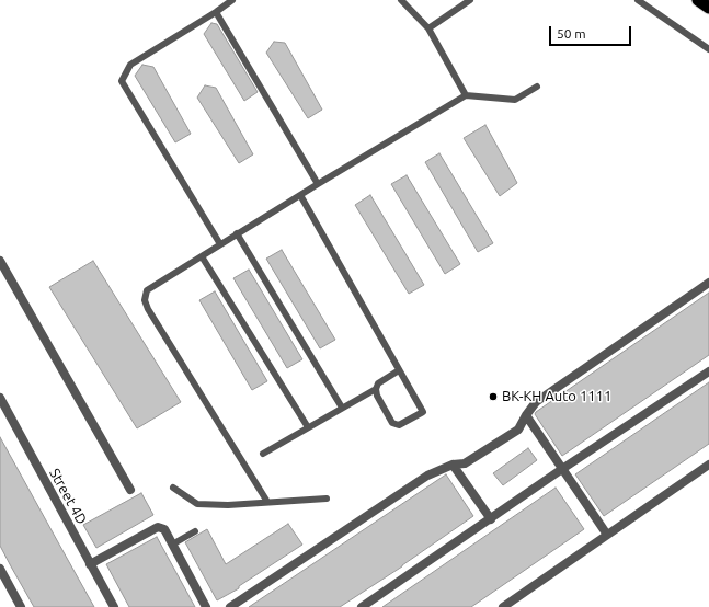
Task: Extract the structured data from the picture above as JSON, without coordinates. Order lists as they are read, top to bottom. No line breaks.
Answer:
{"streets":{"street":["Street 4D"]},"places":["BK-KH Auto 1111"],"scale_bar":"50 m"}
